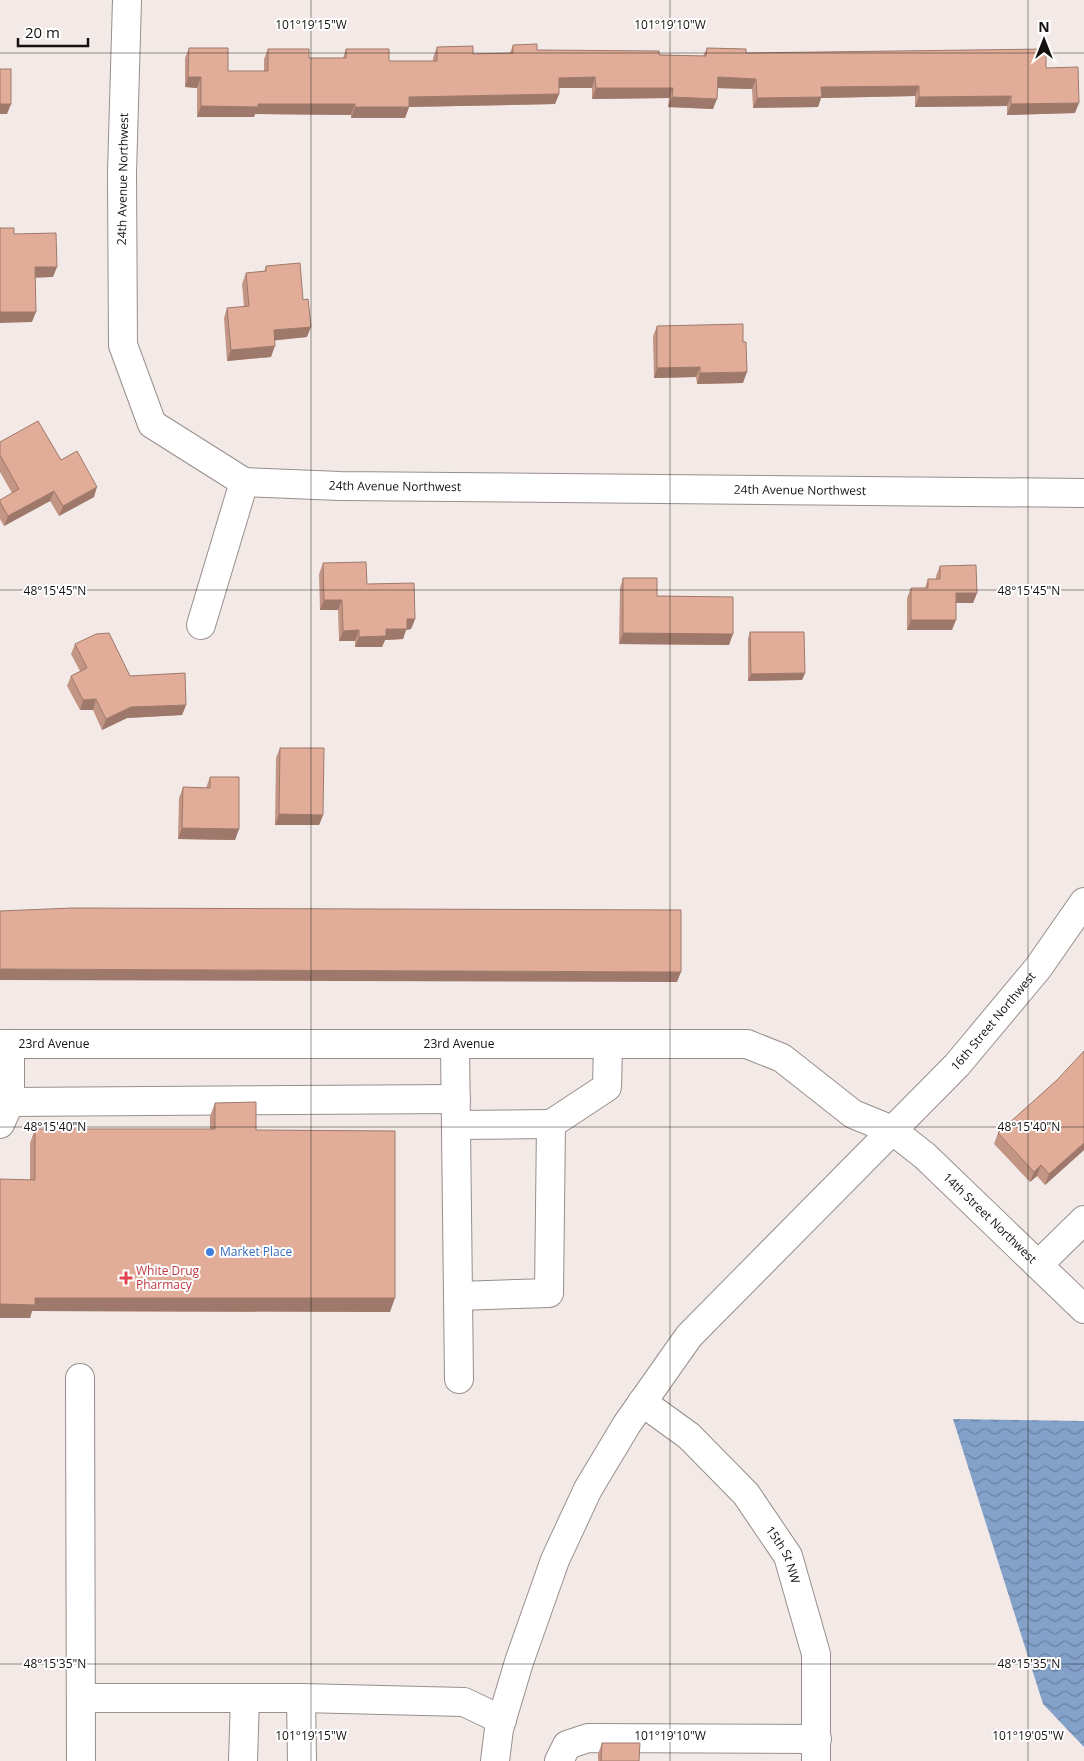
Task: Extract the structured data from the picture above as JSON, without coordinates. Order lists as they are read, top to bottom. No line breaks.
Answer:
{"streets":{"street":["24th Avenue Northwest","16th Street Northwest","23rd Avenue","14th Street Northwest","15th St NW"]},"crossings":[["16th Street Northwest","23rd Avenue"],["16th Street Northwest","14th Street Northwest"],["16th Street Northwest","15th St NW"],["23rd Avenue","14th Street Northwest"]],"places":{"other":["Market Place"],"health":["White Drug Pharmacy"]},"scale_bar":"20 m","north":"top","coordinates":["101°19'15\"W","101°19'10\"W","48°15'45\"N","48°15'40\"N","48°15'35\"N","101°19'05\"W"]}
